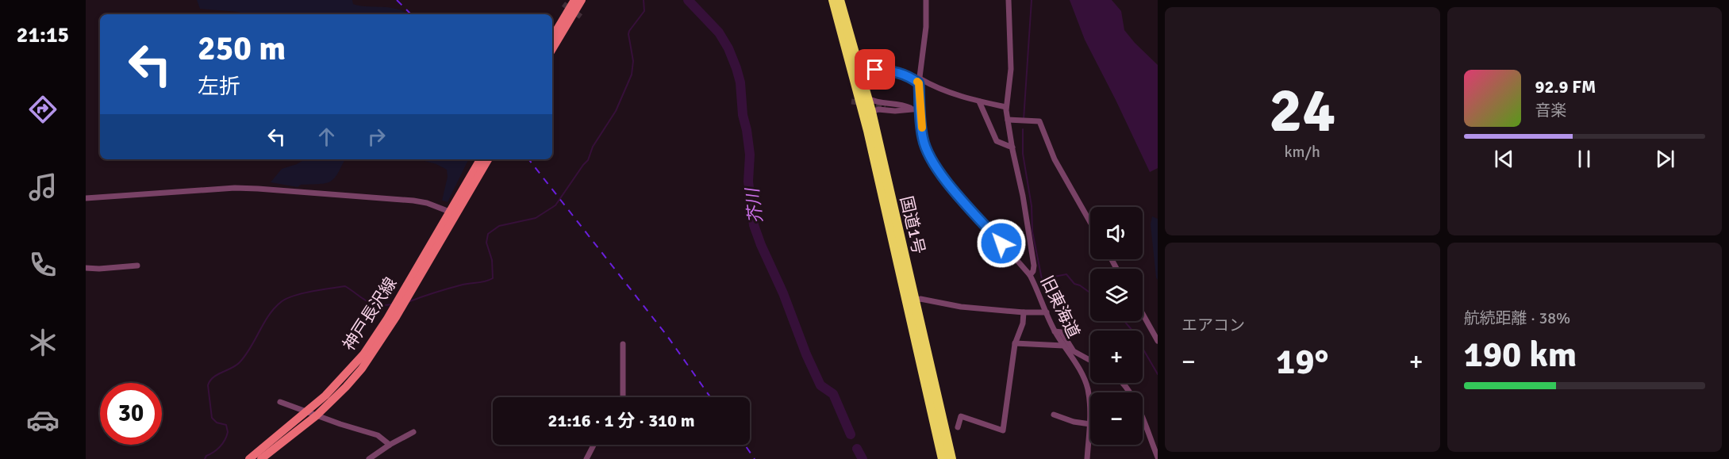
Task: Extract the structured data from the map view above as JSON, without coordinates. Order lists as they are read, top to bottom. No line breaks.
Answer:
{"streets":{"highway":["国道1号"],"main road":["神戸長沢線"],"street":["旧東海道"]},"water":["芥川"],"page":{"tabs":"21:15","tile":[["24","km/h"],"エアコン",["航続距離 · 38%","190 km"]],"turn":["250 m","左折"],"song":["92.9 FM","音楽"],"map_buttons":["+","−"],"heat":["−","19°","+"],"limit":"30","trip":"21:16 · 1 分 · 310 m"}}
